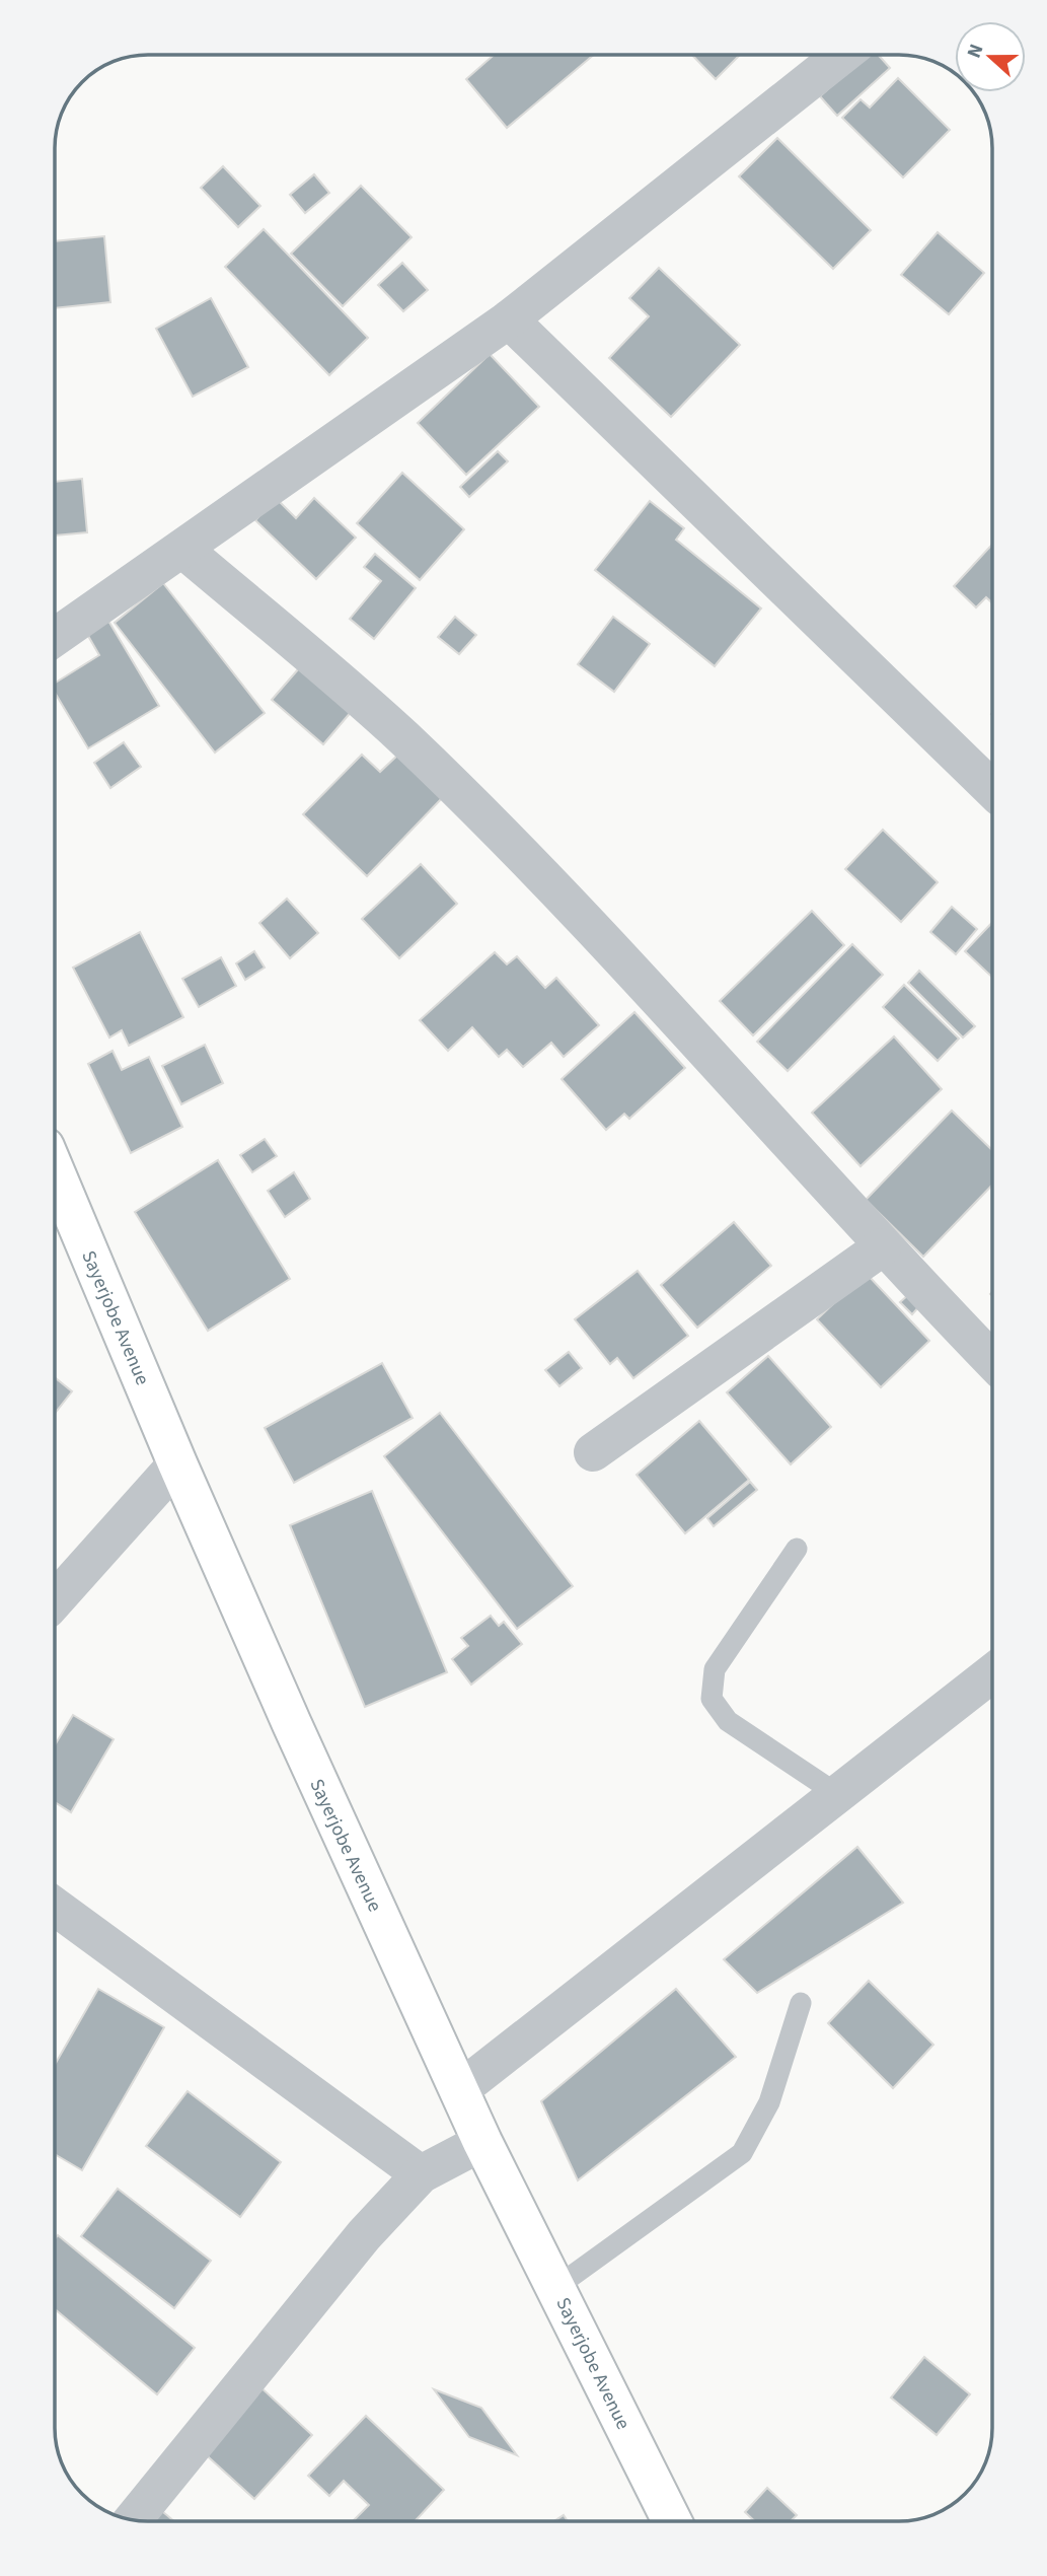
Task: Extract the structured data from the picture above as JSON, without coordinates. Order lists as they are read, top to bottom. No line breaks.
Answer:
{"streets":{"main road":["Sayerjobe Avenue"]},"north":"left"}
